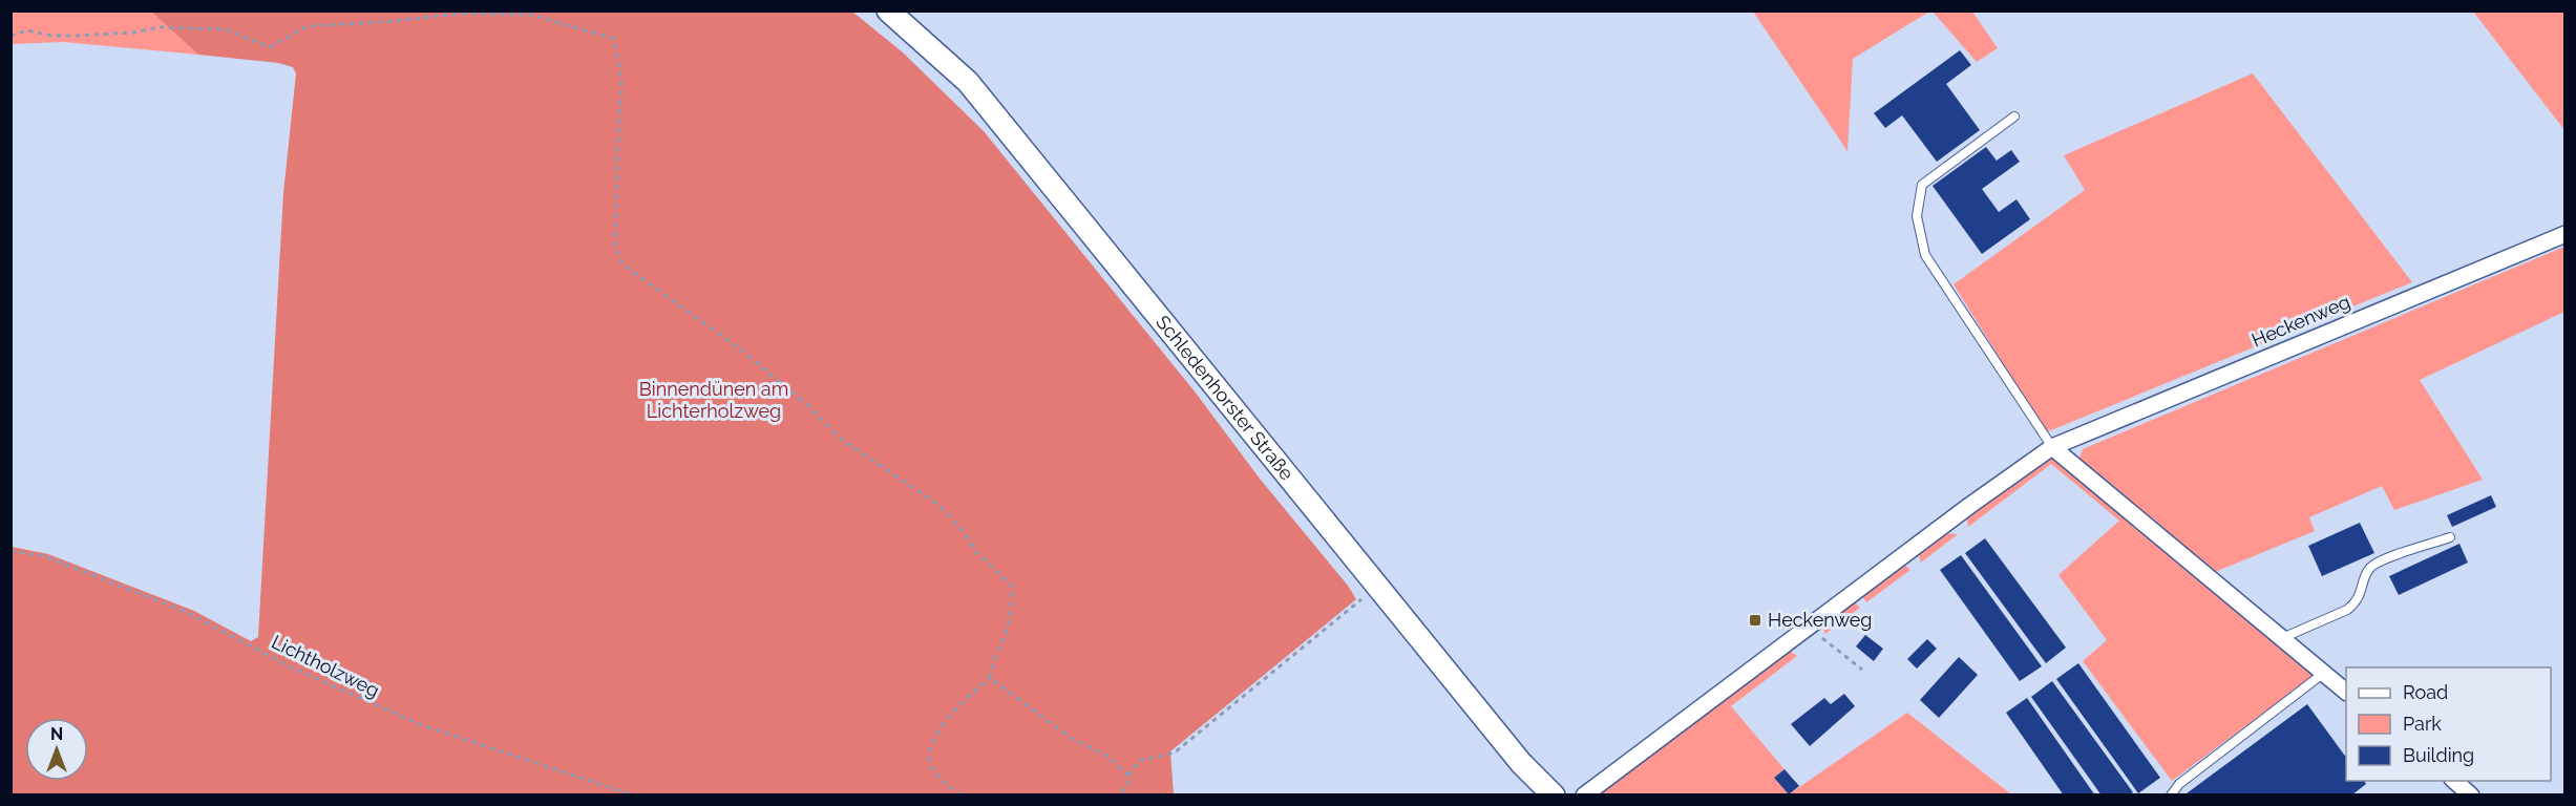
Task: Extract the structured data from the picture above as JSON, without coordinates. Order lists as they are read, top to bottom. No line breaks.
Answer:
{"streets":{"street":["Heckenweg","Schledenhorster Straße"],"path":["Lichtholzweg"]},"parks":["Binnendünen am Lichterholzweg"],"places":{"transit":["Heckenweg"]},"legend":["Road","Park","Building"],"north":"top"}
